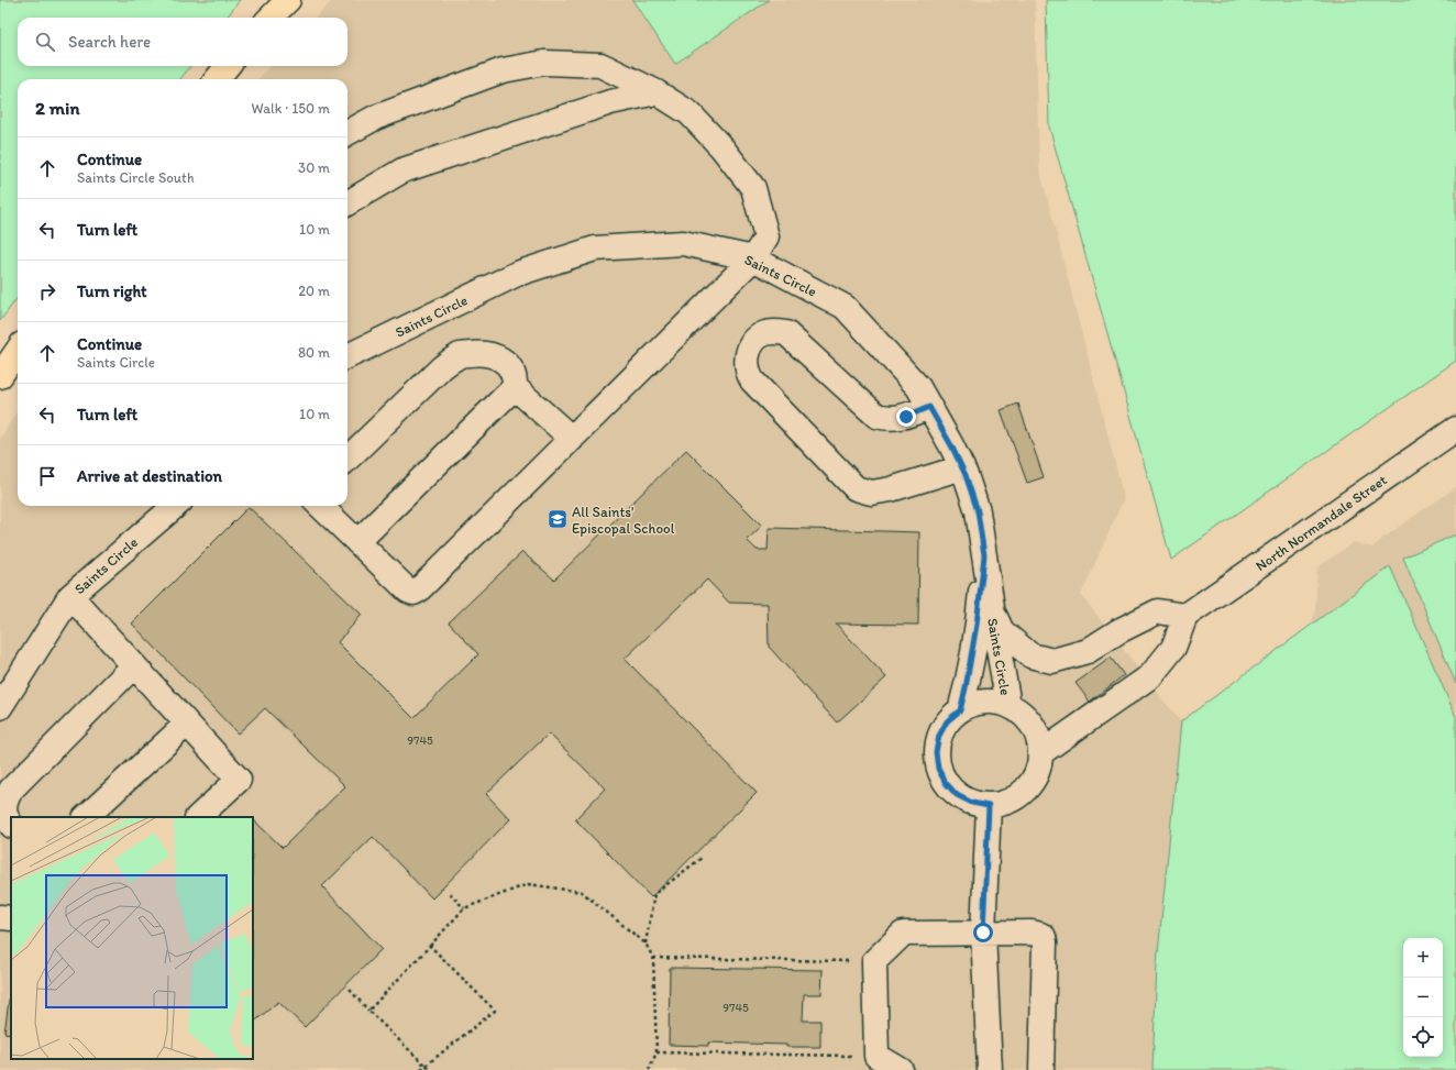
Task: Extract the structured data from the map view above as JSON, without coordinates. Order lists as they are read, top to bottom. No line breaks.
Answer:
{"streets":{"street":["Saints Circle","North Normandale Street"]},"places":{"school or university":["All Saints' Episcopal School"]},"house_numbers":["9745","9745"],"page":{"search":"Search here","heading":["2 min","Walk · 150 m"],"list":[["Continue","Saints Circle South","30 m"],["Turn left","10 m"],["Turn right","20 m"],["Continue","Saints Circle","80 m"],["Turn left","10 m"],"Arrive at destination"],"map_buttons":["+","−"]}}
